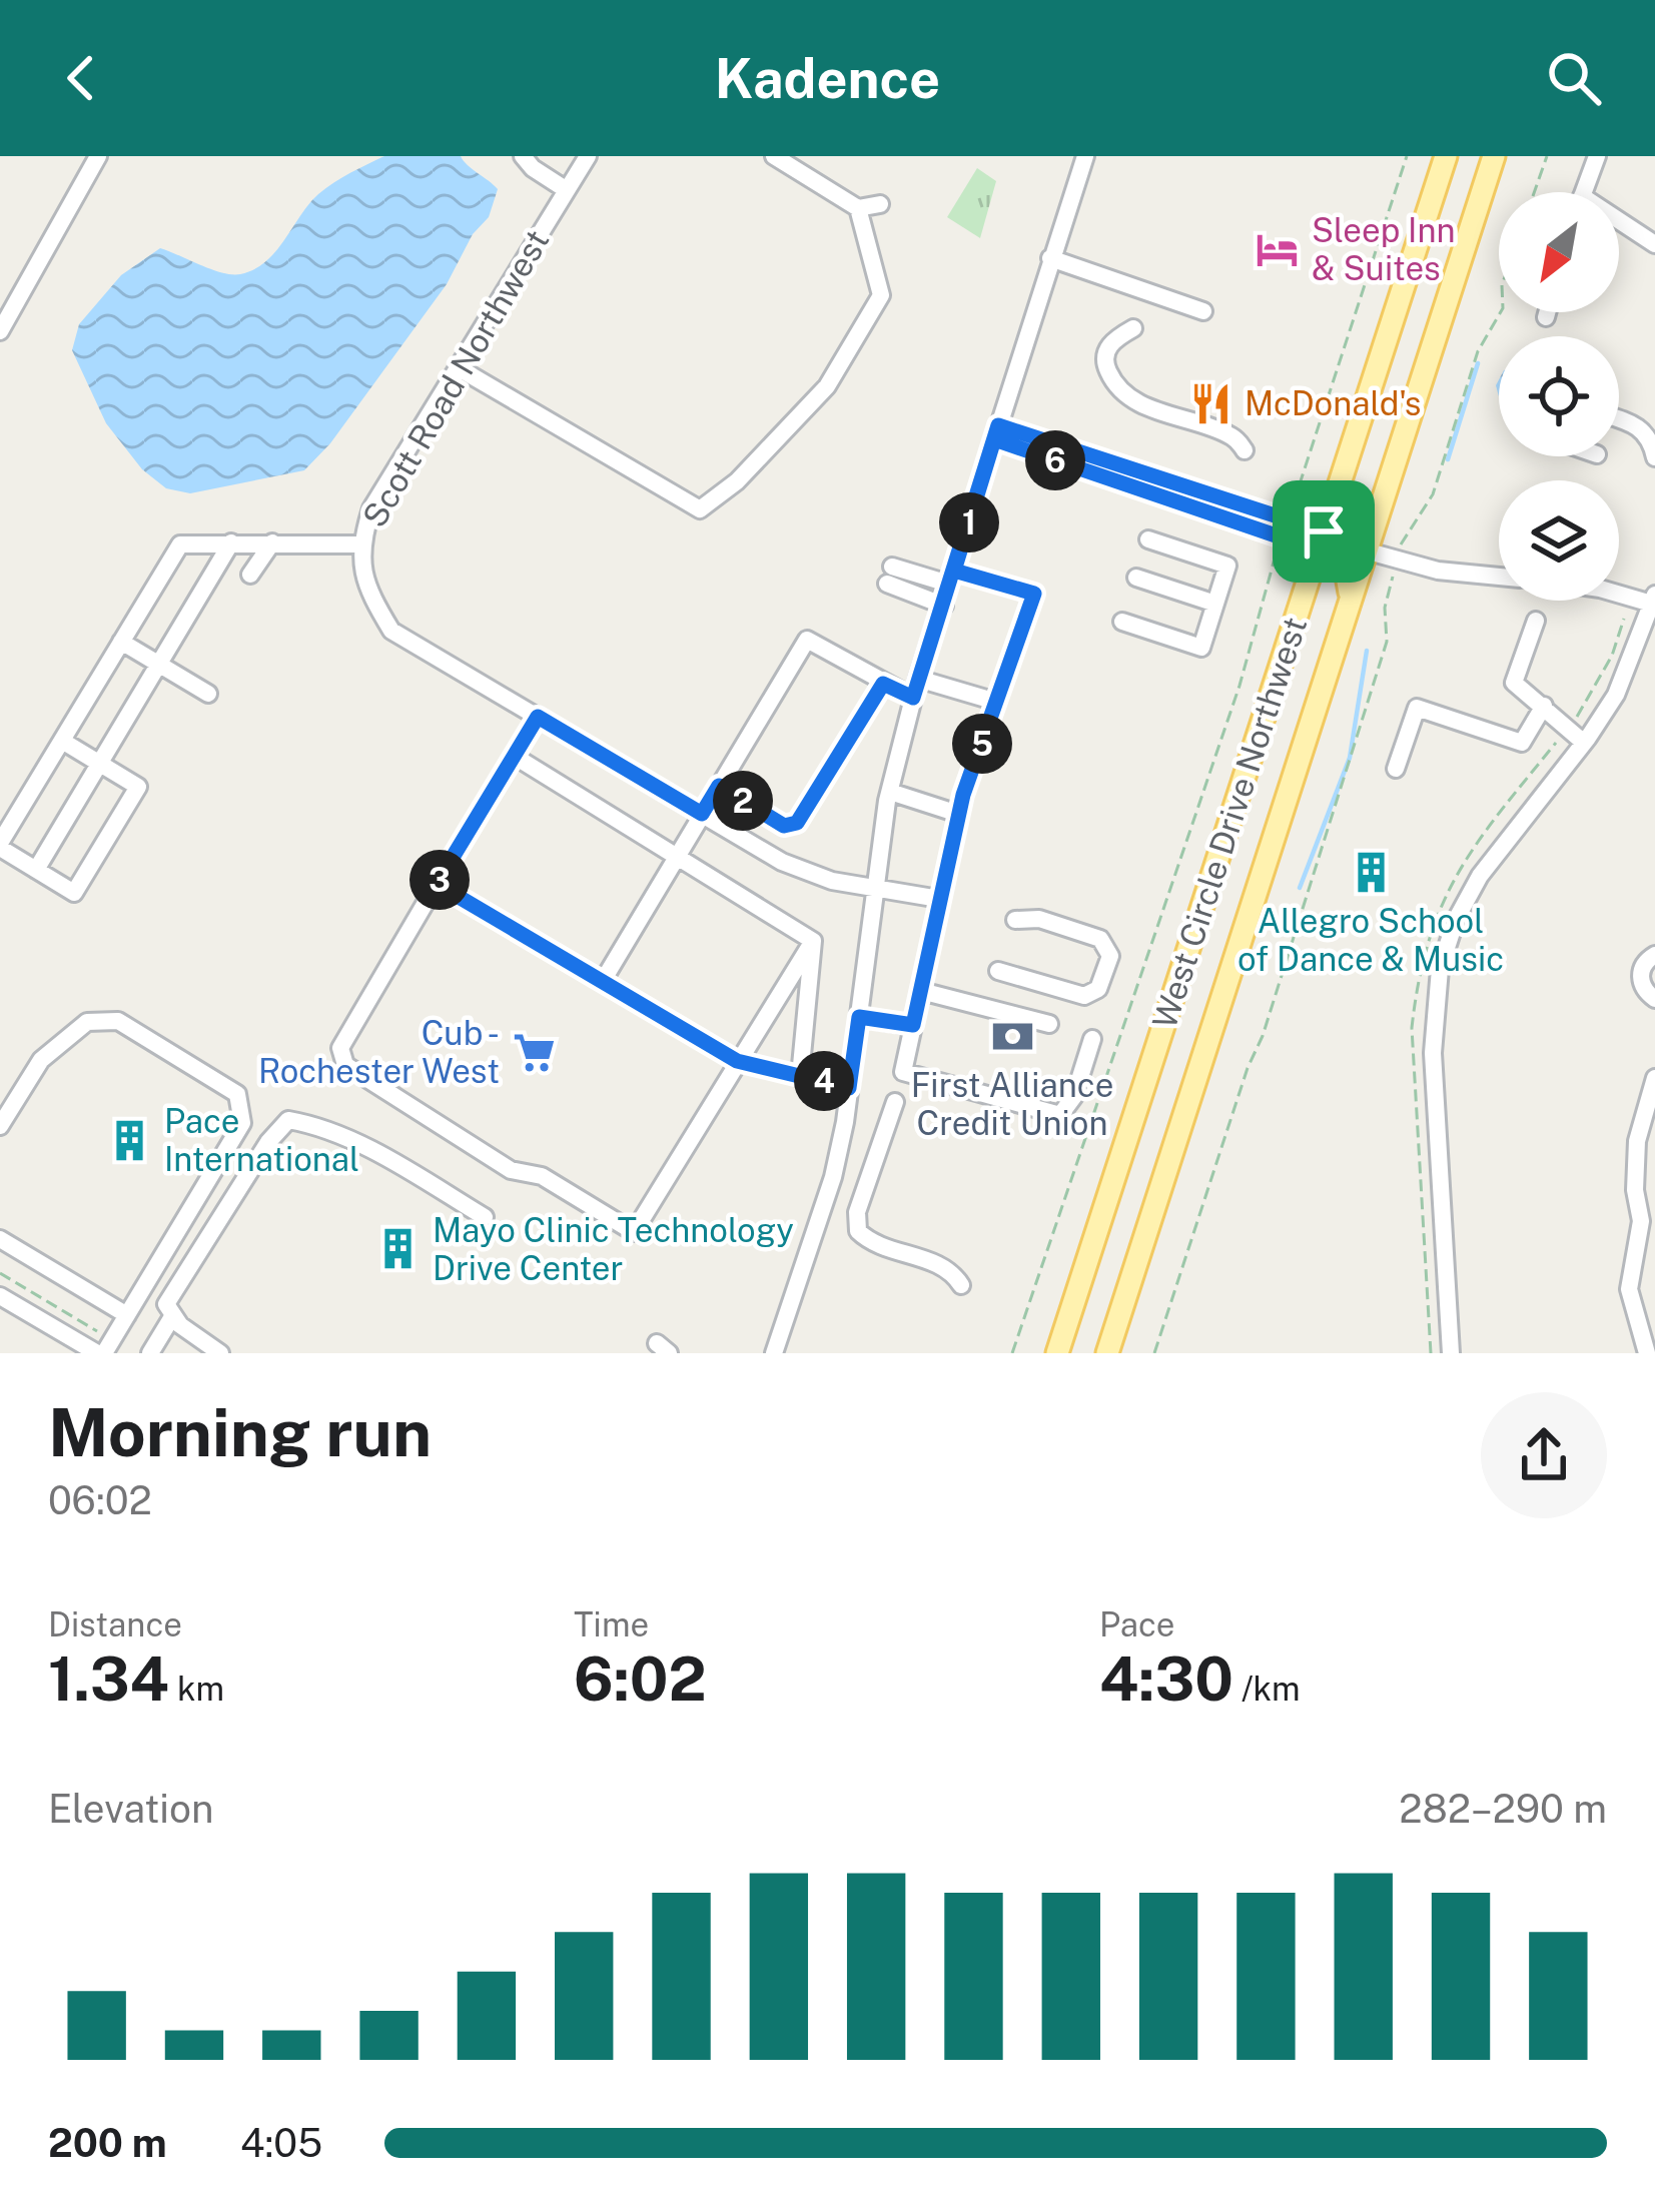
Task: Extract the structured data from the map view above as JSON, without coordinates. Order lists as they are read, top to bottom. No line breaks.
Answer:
{"streets":{"main road":["West Circle Drive Northwest"],"street":["Scott Road Northwest"]},"places":{"hotel":["Sleep Inn & Suites"],"restaurant":["McDonald's"],"building":["Allegro School of Dance & Music","Pace International","Mayo Clinic Technology Drive Center"],"bank":["First Alliance Credit Union"],"supermarket":["Cub - Rochester West"]},"north":"bottom left","page":{"header":"Kadence","pins":["6","1","5","2","3","4"],"heading":["Morning run","06:02"],"stats":[["Distance","1.34 km"],["Time","6:02"],["Pace","4:30 /km"]],"chart":["Elevation","282–290 m"],"list":[{"name":"200 m","note":"4:05"}]}}
